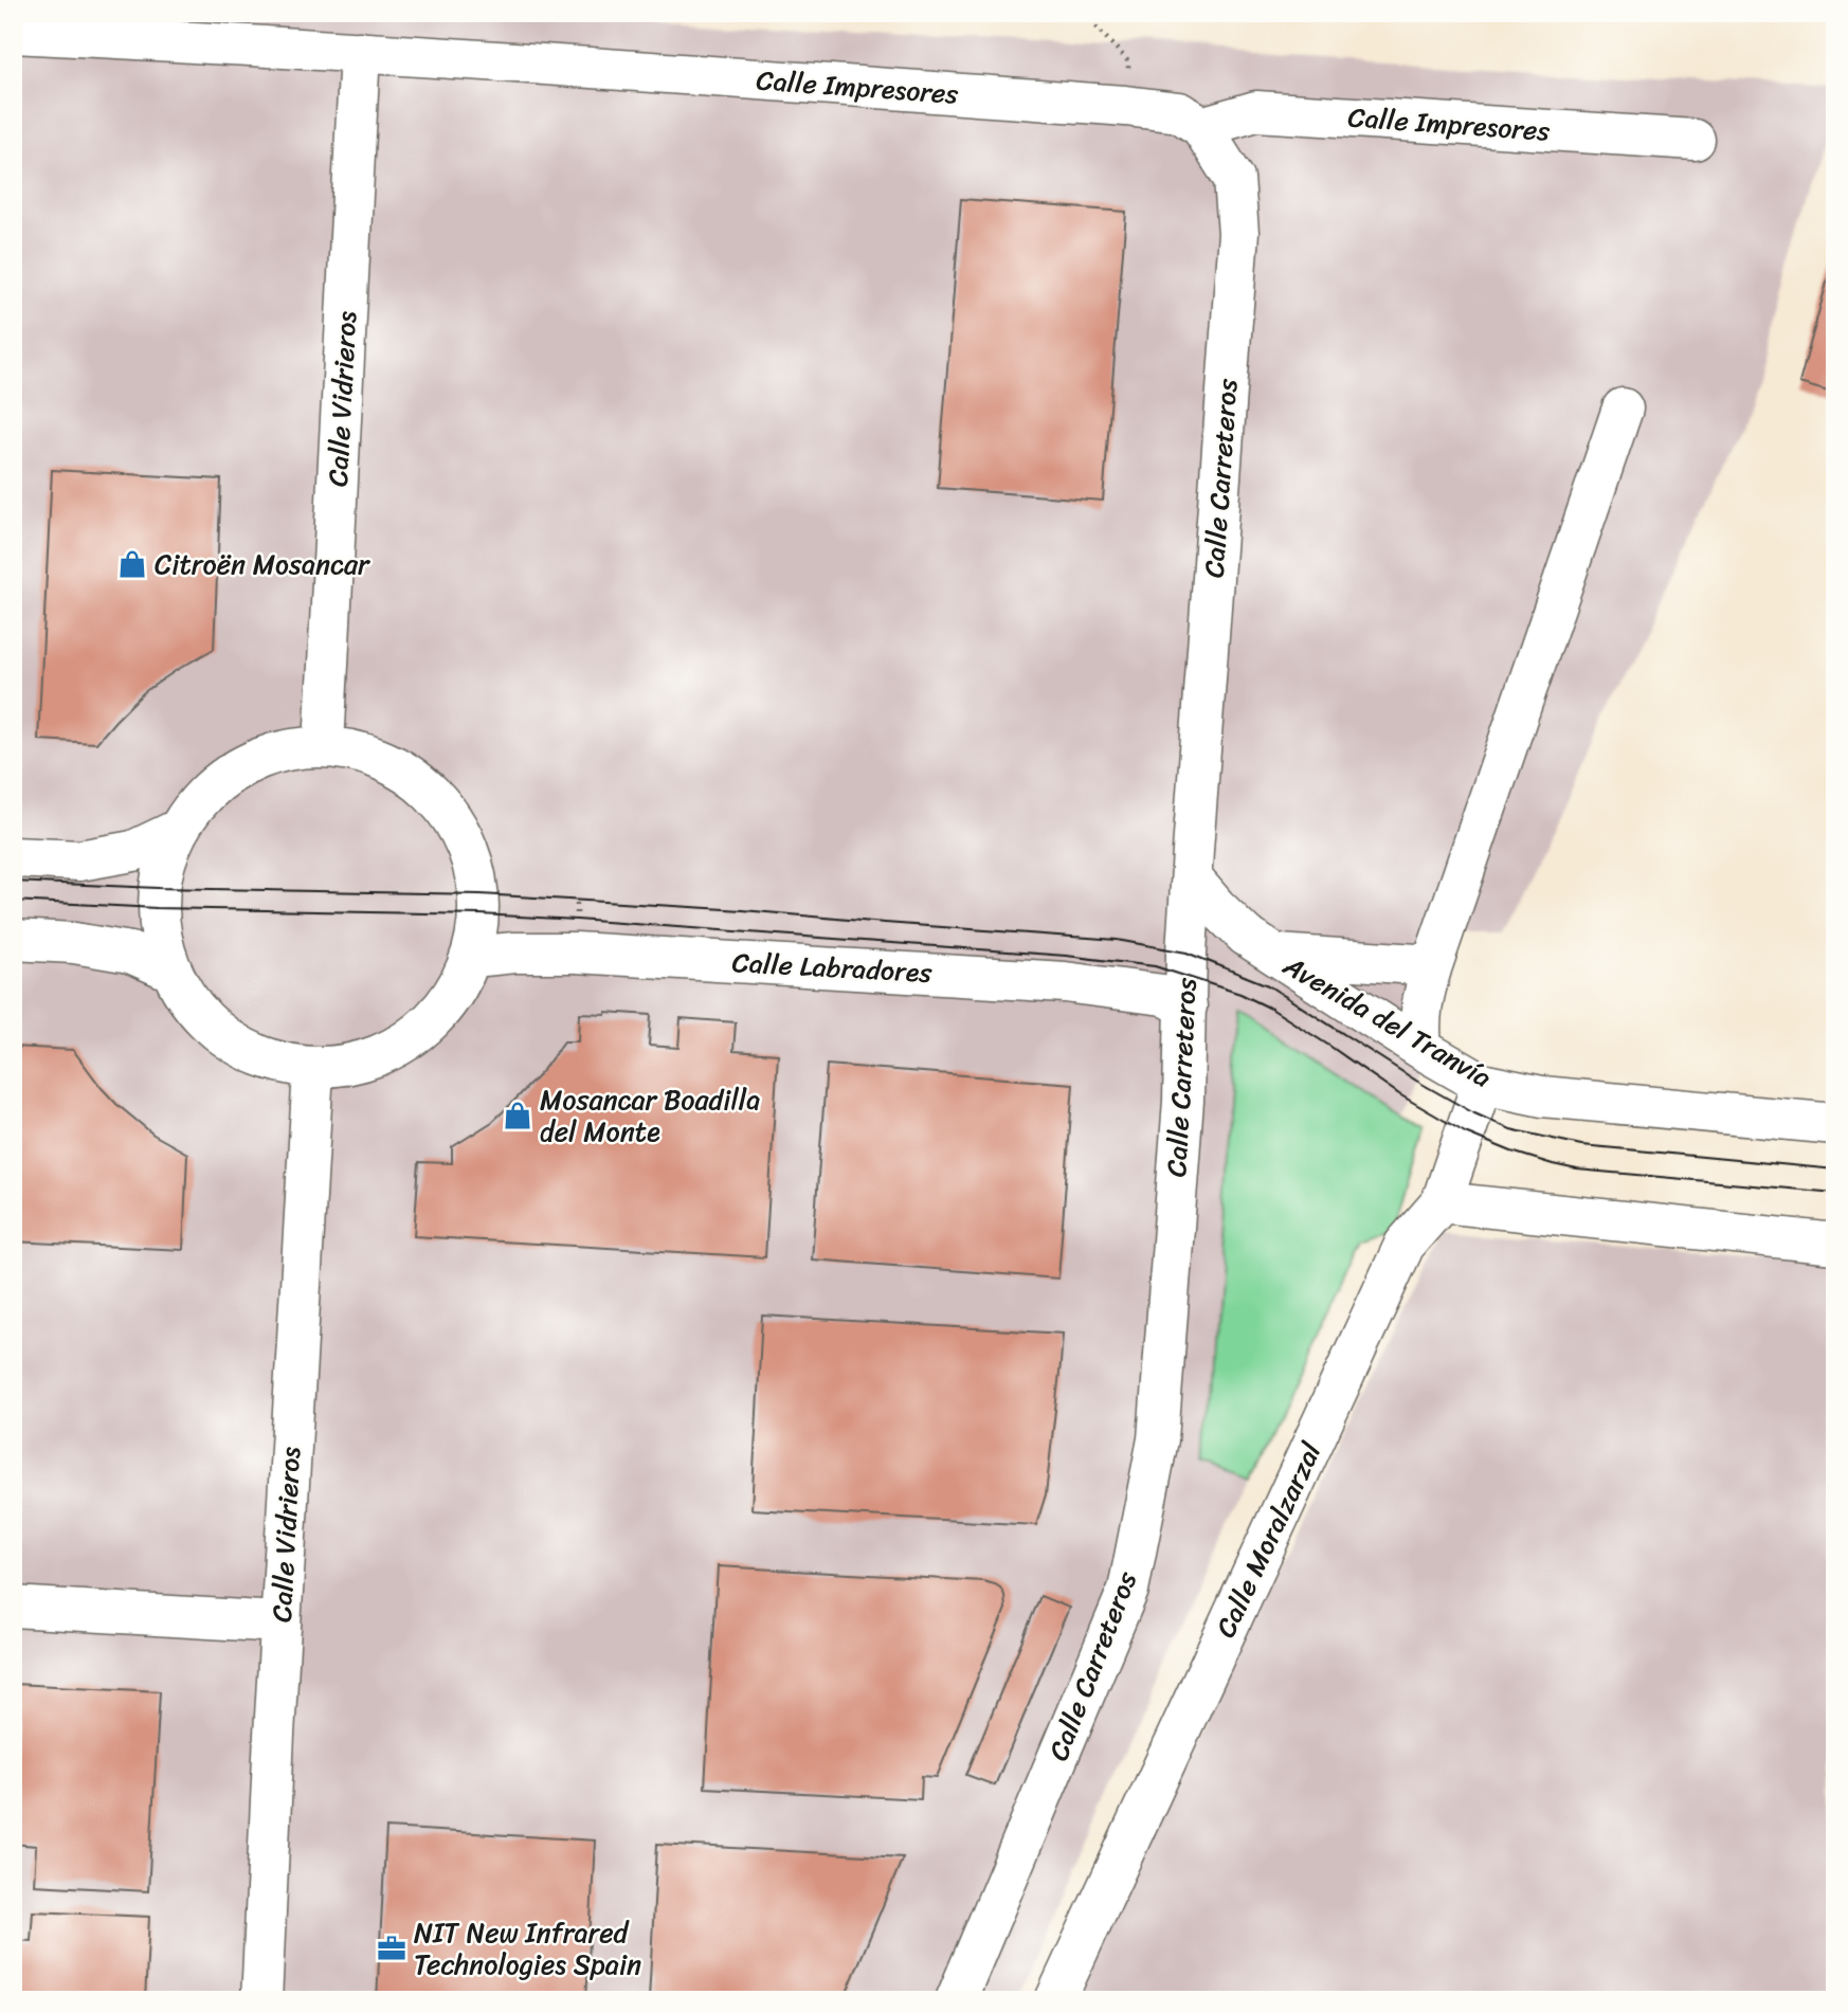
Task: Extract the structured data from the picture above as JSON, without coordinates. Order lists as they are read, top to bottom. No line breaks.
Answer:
{"streets":{"street":["Calle Impresores","Calle Vidrieros","Calle Carreteros","Calle Labradores","Avenida del Tranvía","Calle Moralzarzal"]},"crossings":[["Calle Impresores","Calle Vidrieros"],["Calle Impresores","Calle Carreteros"],["Calle Carreteros","Calle Labradores"],["Calle Carreteros","Avenida del Tranvía"],["Avenida del Tranvía","Calle Moralzarzal"]],"places":{"shop":["Citroën Mosancar","Mosancar Boadilla del Monte"],"office":["NIT New Infrared Technologies Spain"]}}
